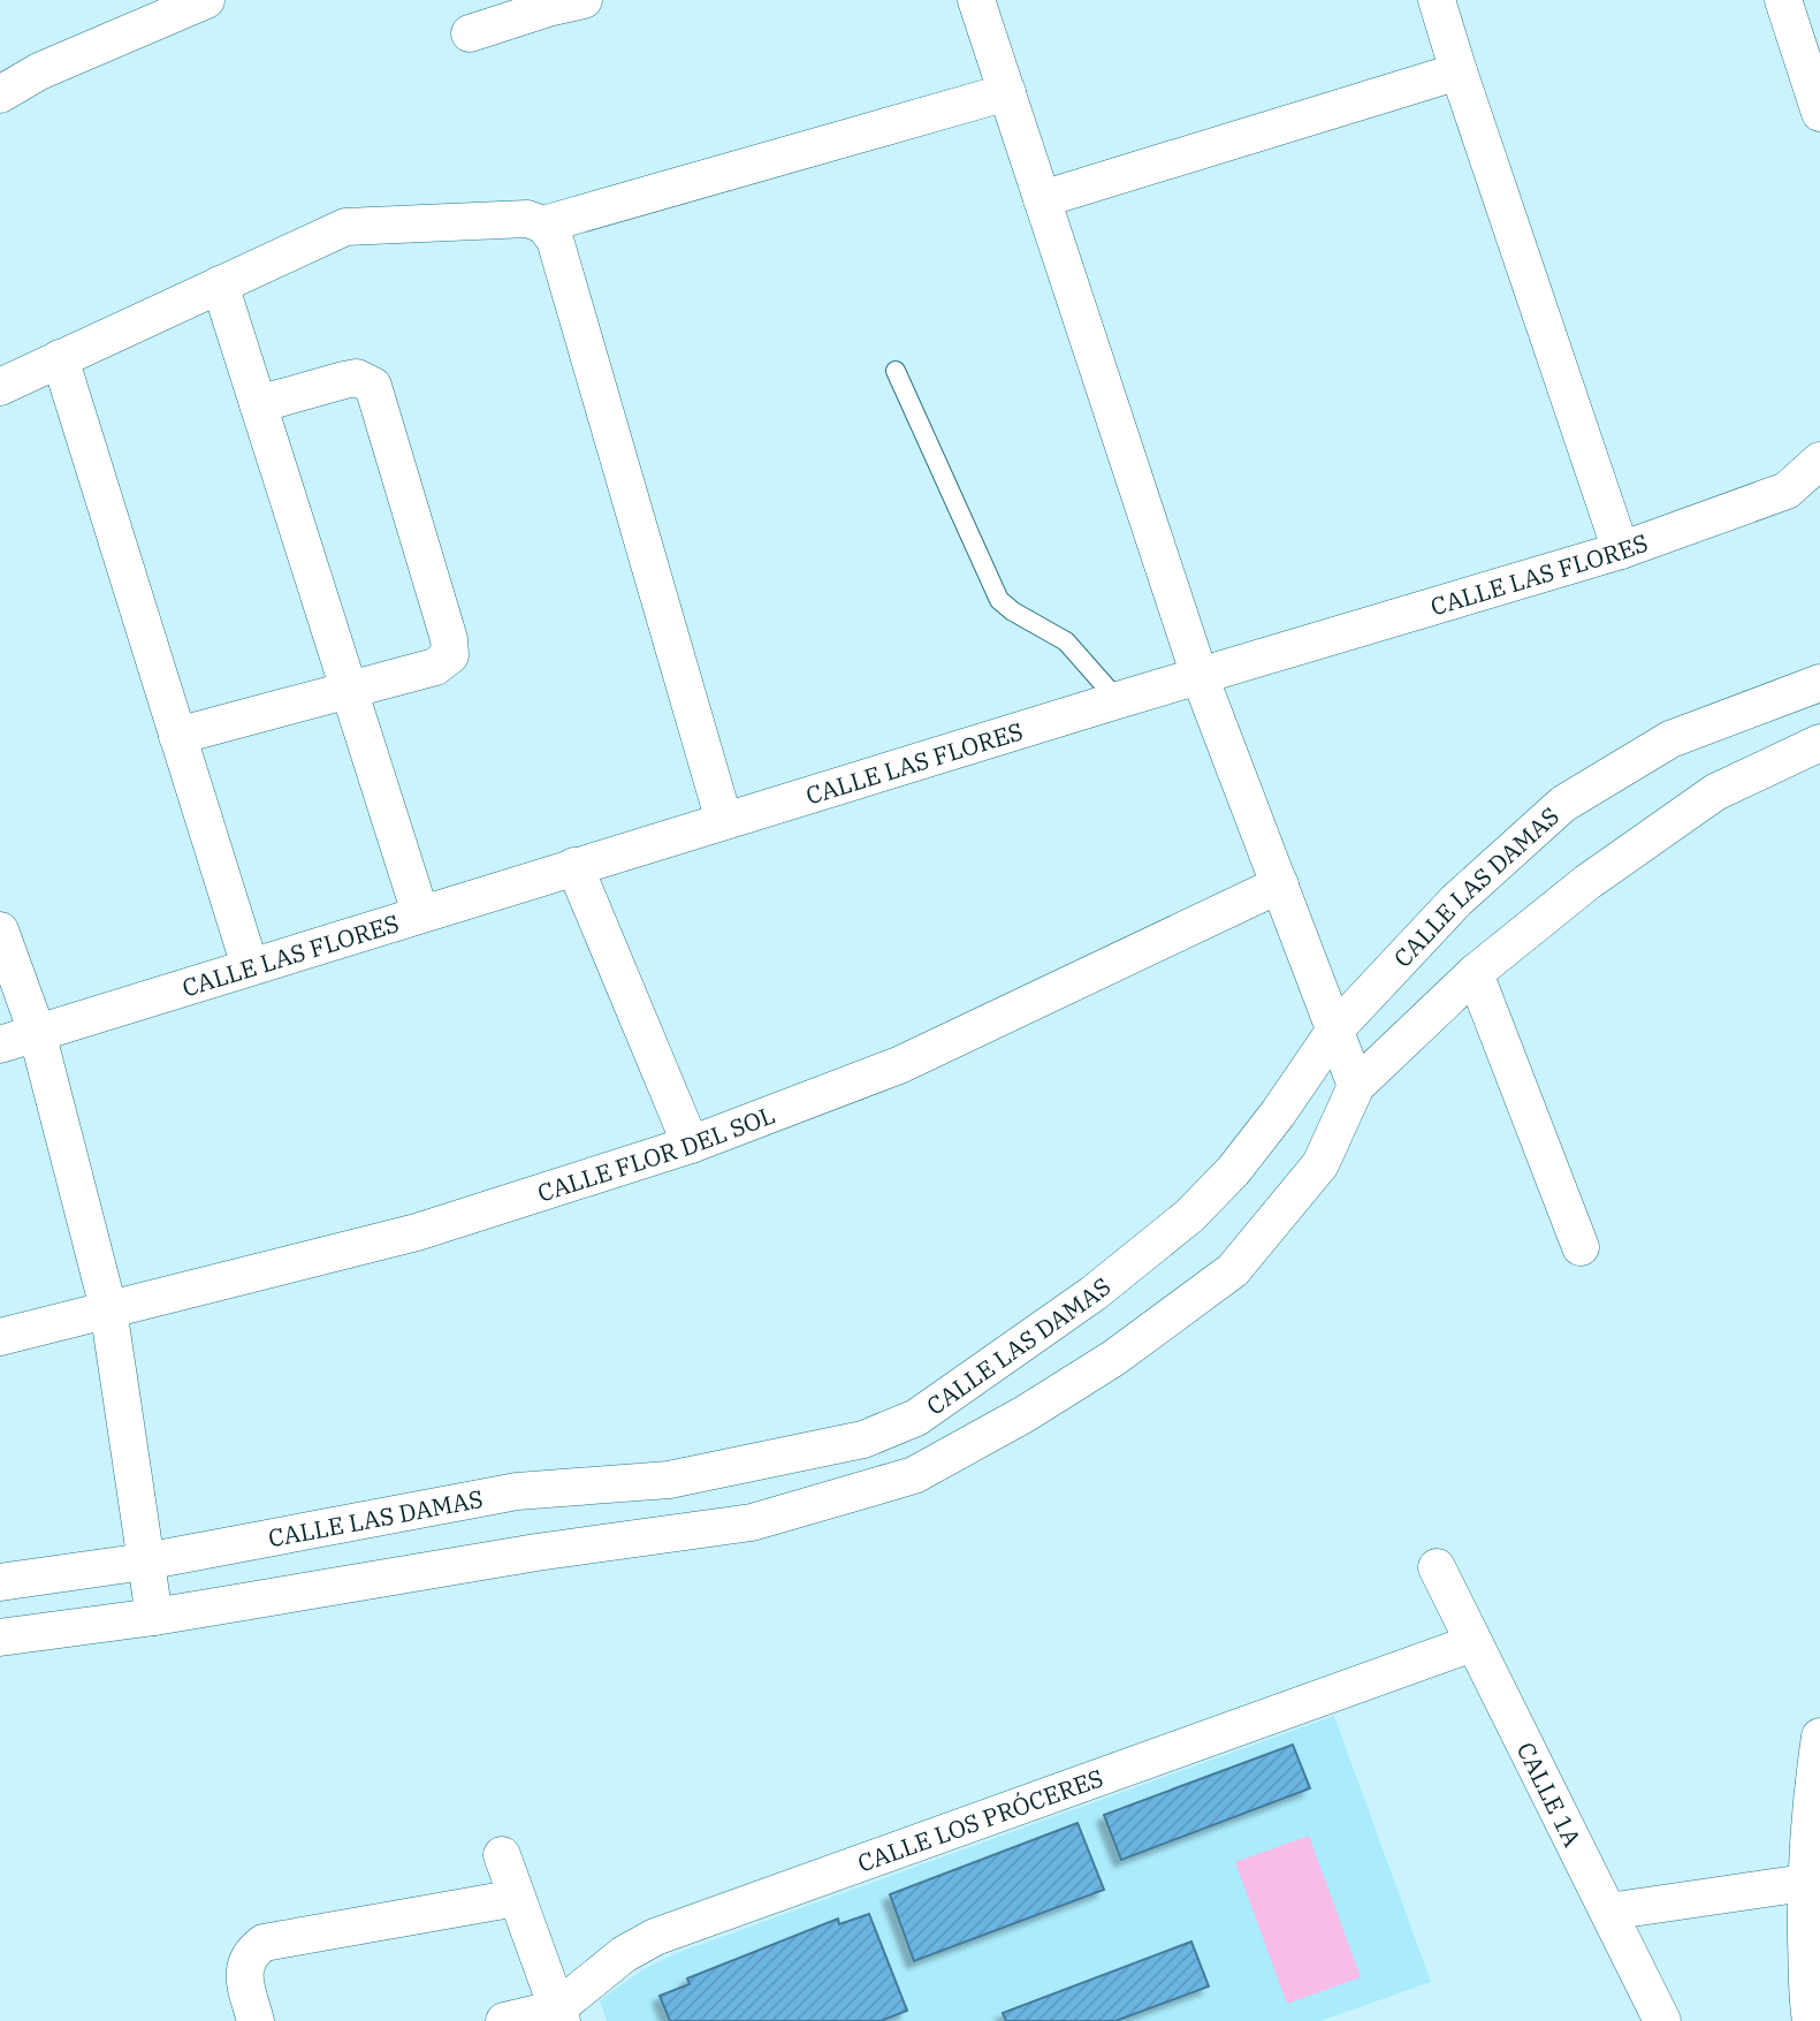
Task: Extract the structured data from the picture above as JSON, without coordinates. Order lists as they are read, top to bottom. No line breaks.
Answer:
{"streets":{"street":["CALLE LAS FLORES","CALLE LAS DAMAS","CALLE FLOR DEL SOL","CALLE 1A","CALLE LOS PRÓCERES"]},"crossings":[["CALLE 1A","CALLE LOS PRÓCERES"]]}
